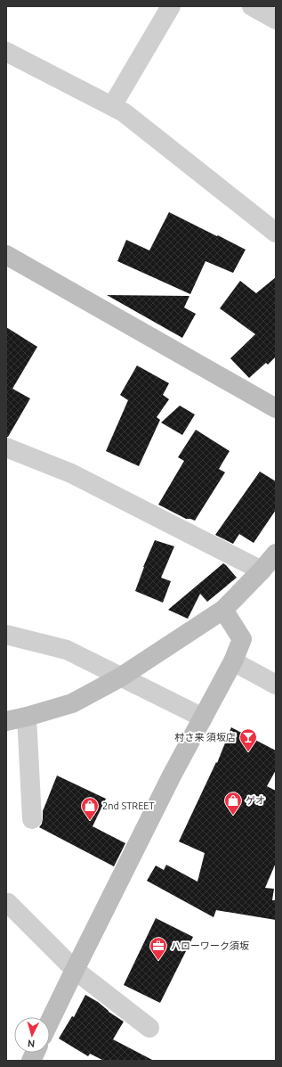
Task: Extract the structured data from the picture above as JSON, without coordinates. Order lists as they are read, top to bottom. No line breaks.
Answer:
{"places":{"bar":["村さ来 須坂店"],"shop":["ゲオ","2nd STREET"],"office":["ハローワーク須坂"]},"north":"bottom"}
